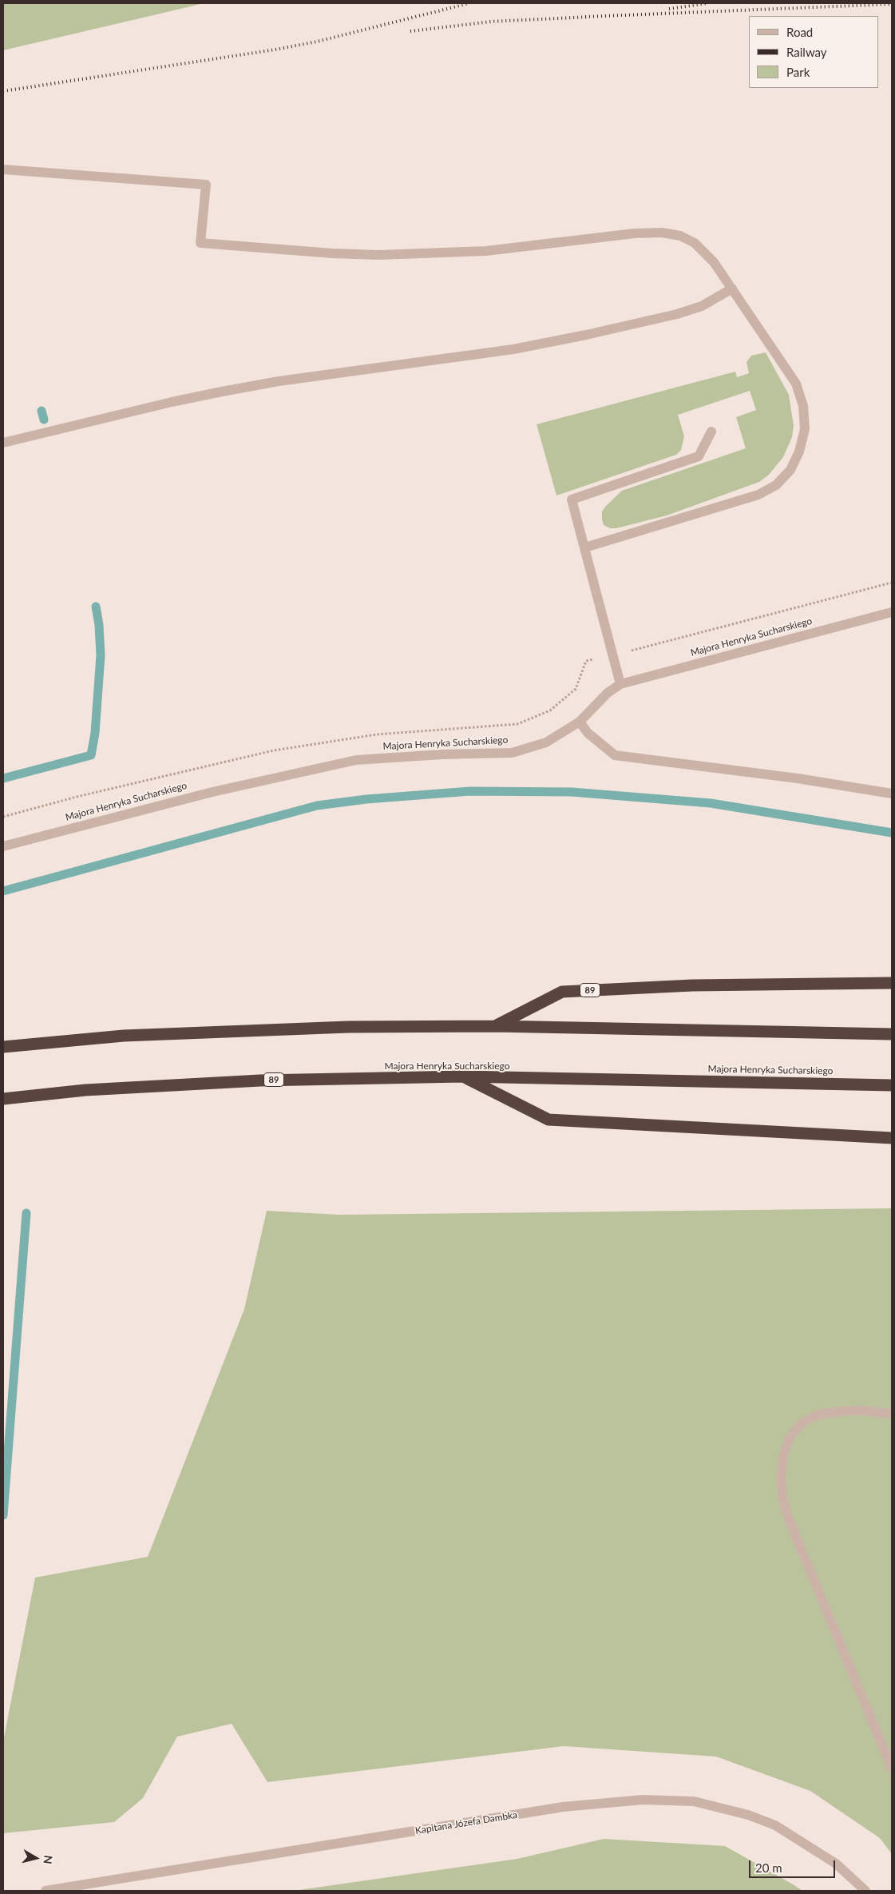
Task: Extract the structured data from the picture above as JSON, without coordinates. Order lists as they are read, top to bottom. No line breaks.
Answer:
{"streets":{"highway":["Majora Henryka Sucharskiego","89"],"street":["Kapitana Józefa Dambka"]},"crossings":[["Majora Henryka Sucharskiego","89"]],"legend":["Road","Railway","Park"],"scale_bar":"20 m","north":"right"}
